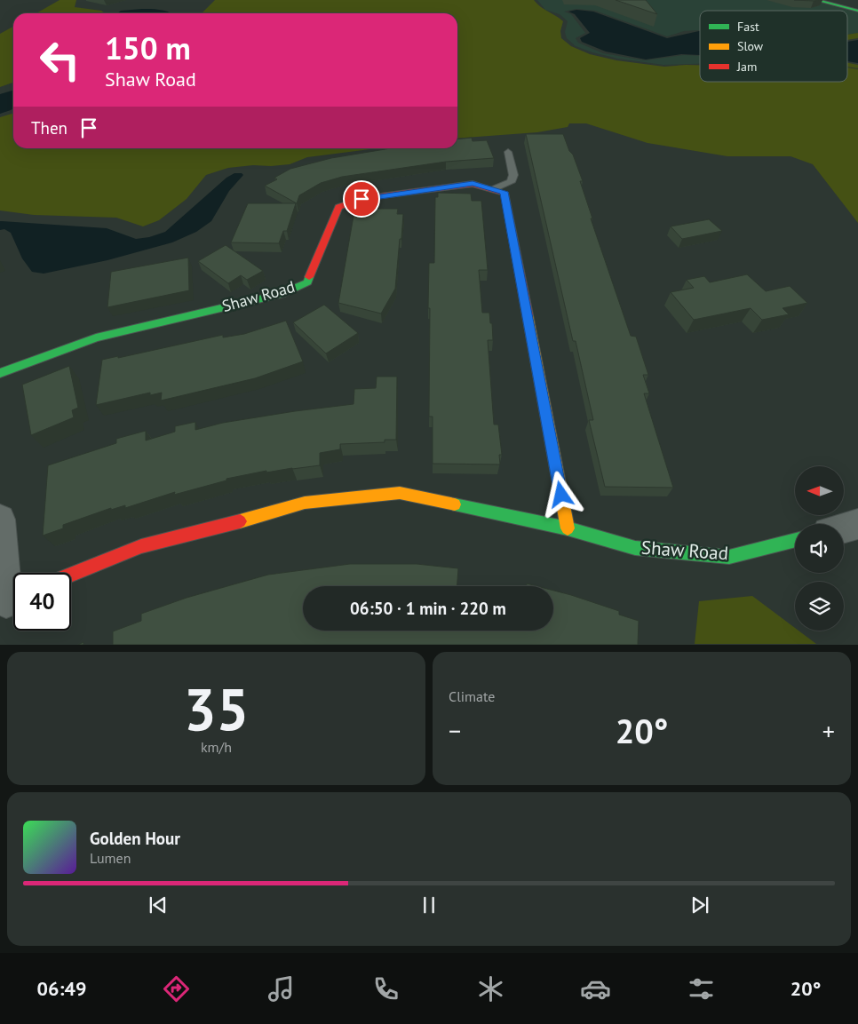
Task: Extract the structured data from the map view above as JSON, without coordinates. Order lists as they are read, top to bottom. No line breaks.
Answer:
{"streets":{"street":["Shaw Road"]},"legend":["Fast","Slow","Jam"],"north":"left","page":{"turn":["150 m","Shaw Road"],"then":"Then","limit":"40","trip":"06:50 · 1 min · 220 m","tile":[["35","km/h"],"Climate"],"heat":["−","20°","+"],"song":["Golden Hour","Lumen"],"tabs":["06:49","20°"]}}
